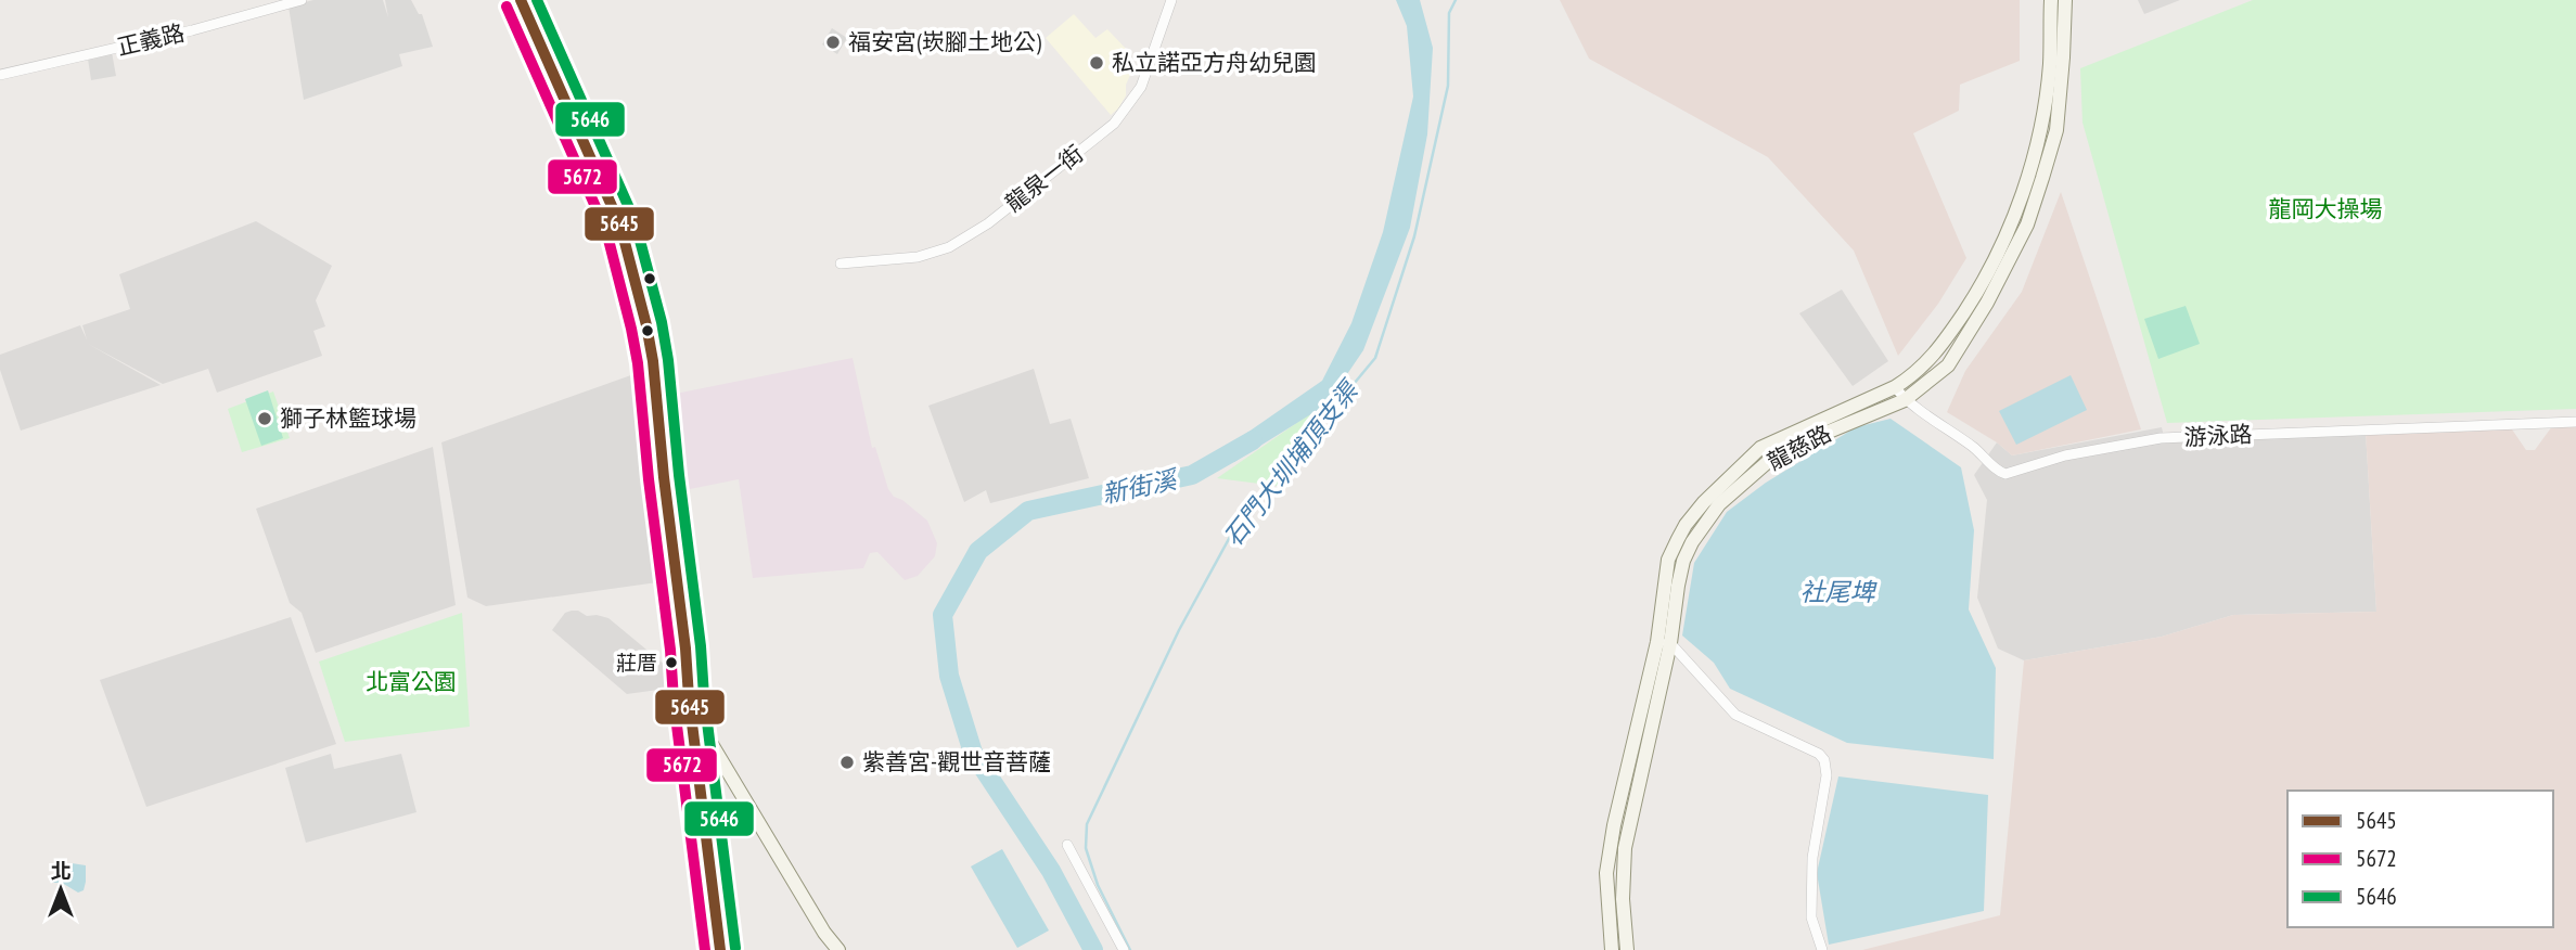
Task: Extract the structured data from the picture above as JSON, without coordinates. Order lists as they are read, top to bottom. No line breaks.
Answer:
{"streets":{"street":["正義路","龍泉一街","游泳路","龍慈路"]},"crossings":[["游泳路","龍慈路"]],"water":["石門大圳埔頂支渠","新街溪","社尾埤"],"parks":["龍岡大操場","北富公園"],"places":["福安宮(崁腳土地公)","私立諾亞方舟幼兒園","獅子林籃球場","莊厝","紫善宮-觀世音菩薩"],"lines":["transit line 5645","transit line 5646","transit line 5672"],"legend":["5645","5672","5646"],"north":"top"}
